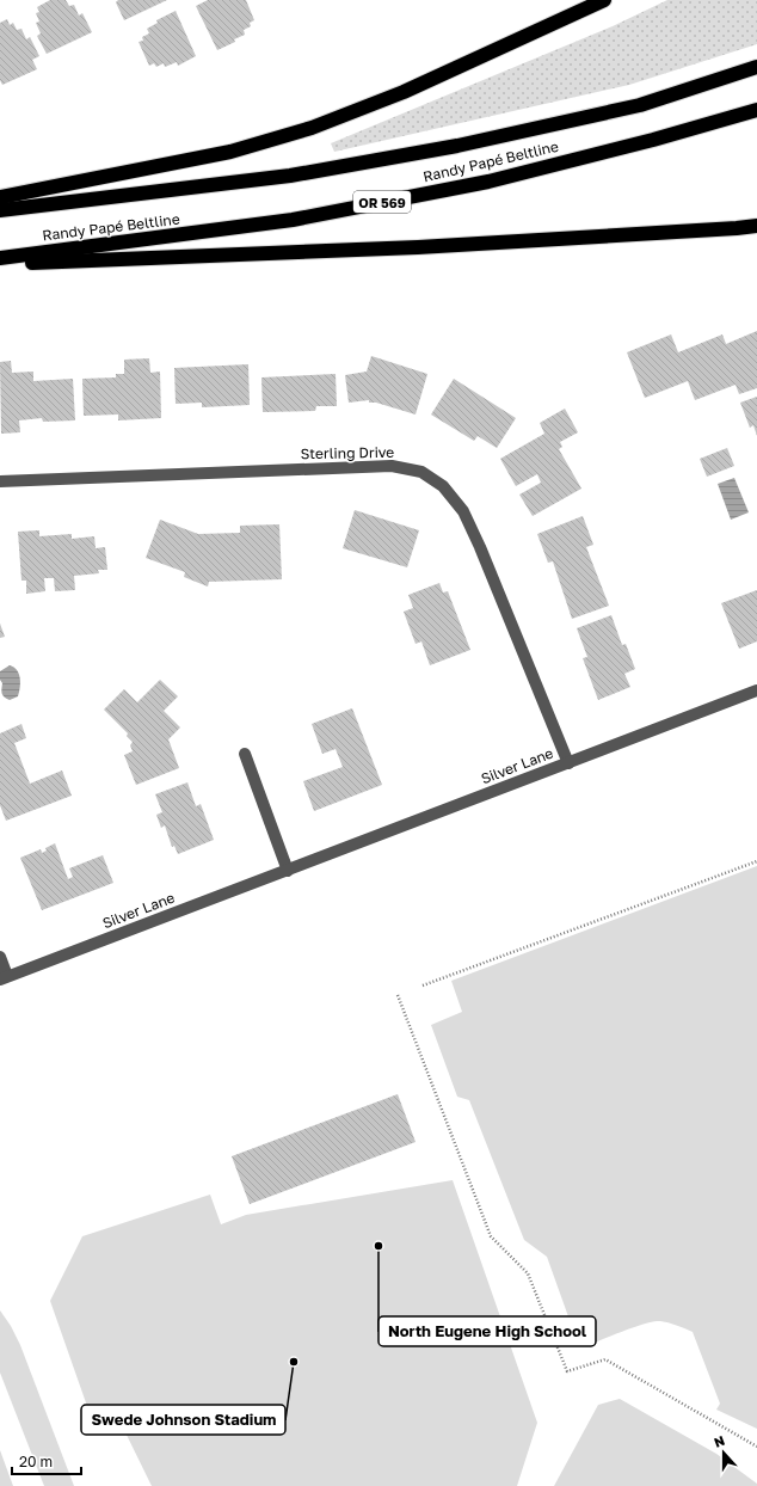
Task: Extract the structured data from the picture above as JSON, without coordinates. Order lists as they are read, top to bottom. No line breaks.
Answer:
{"streets":{"highway":["Randy Papé Beltline","OR 569"],"street":["Sterling Drive","Silver Lane"]},"crossings":[["Sterling Drive","Silver Lane"]],"places":["North Eugene High School","Swede Johnson Stadium"],"scale_bar":"20 m","north":"top"}
